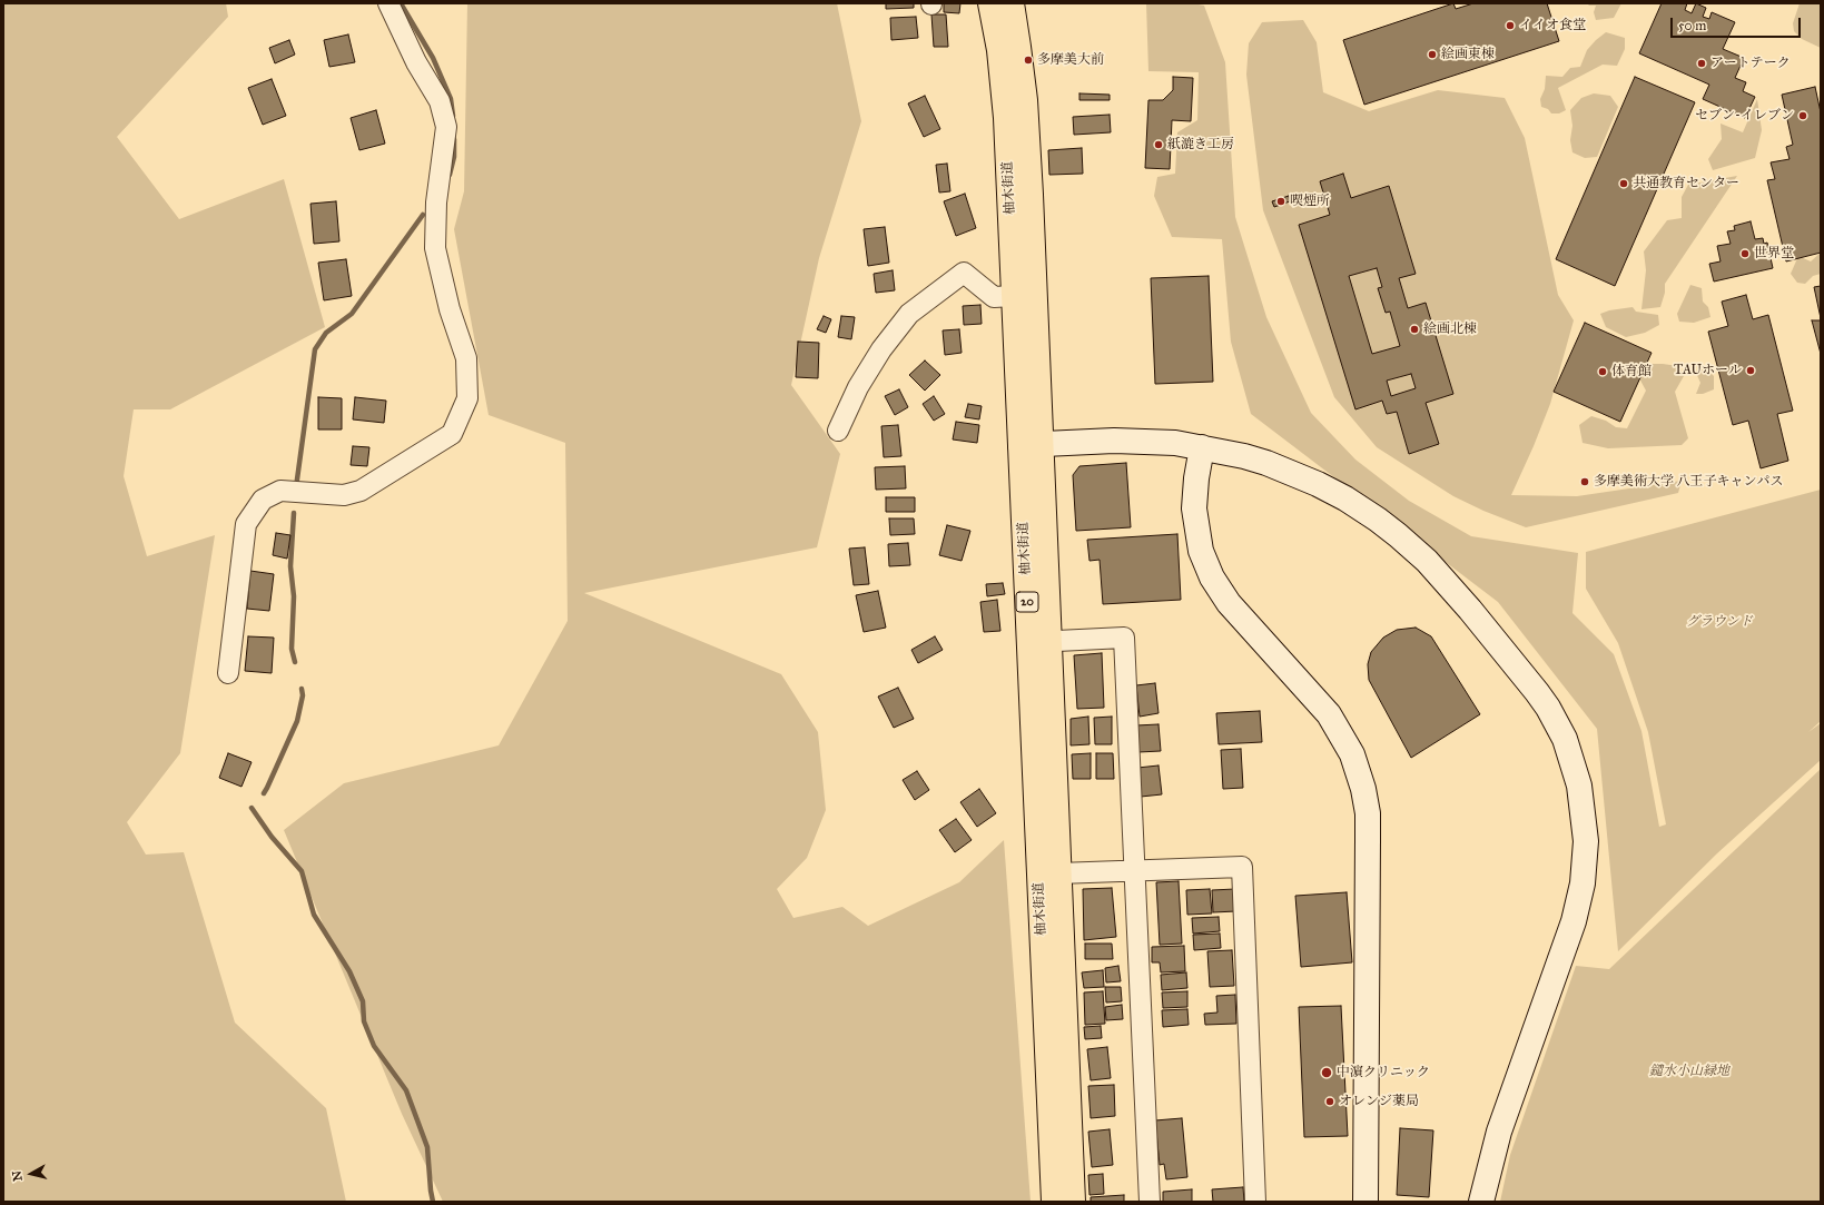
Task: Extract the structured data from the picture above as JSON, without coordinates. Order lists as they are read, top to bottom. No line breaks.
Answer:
{"streets":{"main road":["柚木街道","20"]},"parks":["グラウンド","鑓水小山緑地"],"places":["イイオ食堂","絵画東棟","多摩美大前","アートテーク","セブン-イレブン","紙漉き工房","共通教育センター","喫煙所","世界堂","絵画北棟","TAUホール","体育館","多摩美術大学 八王子キャンパス","中濵クリニック","オレンジ薬局"],"scale_bar":"50 m","north":"left"}
